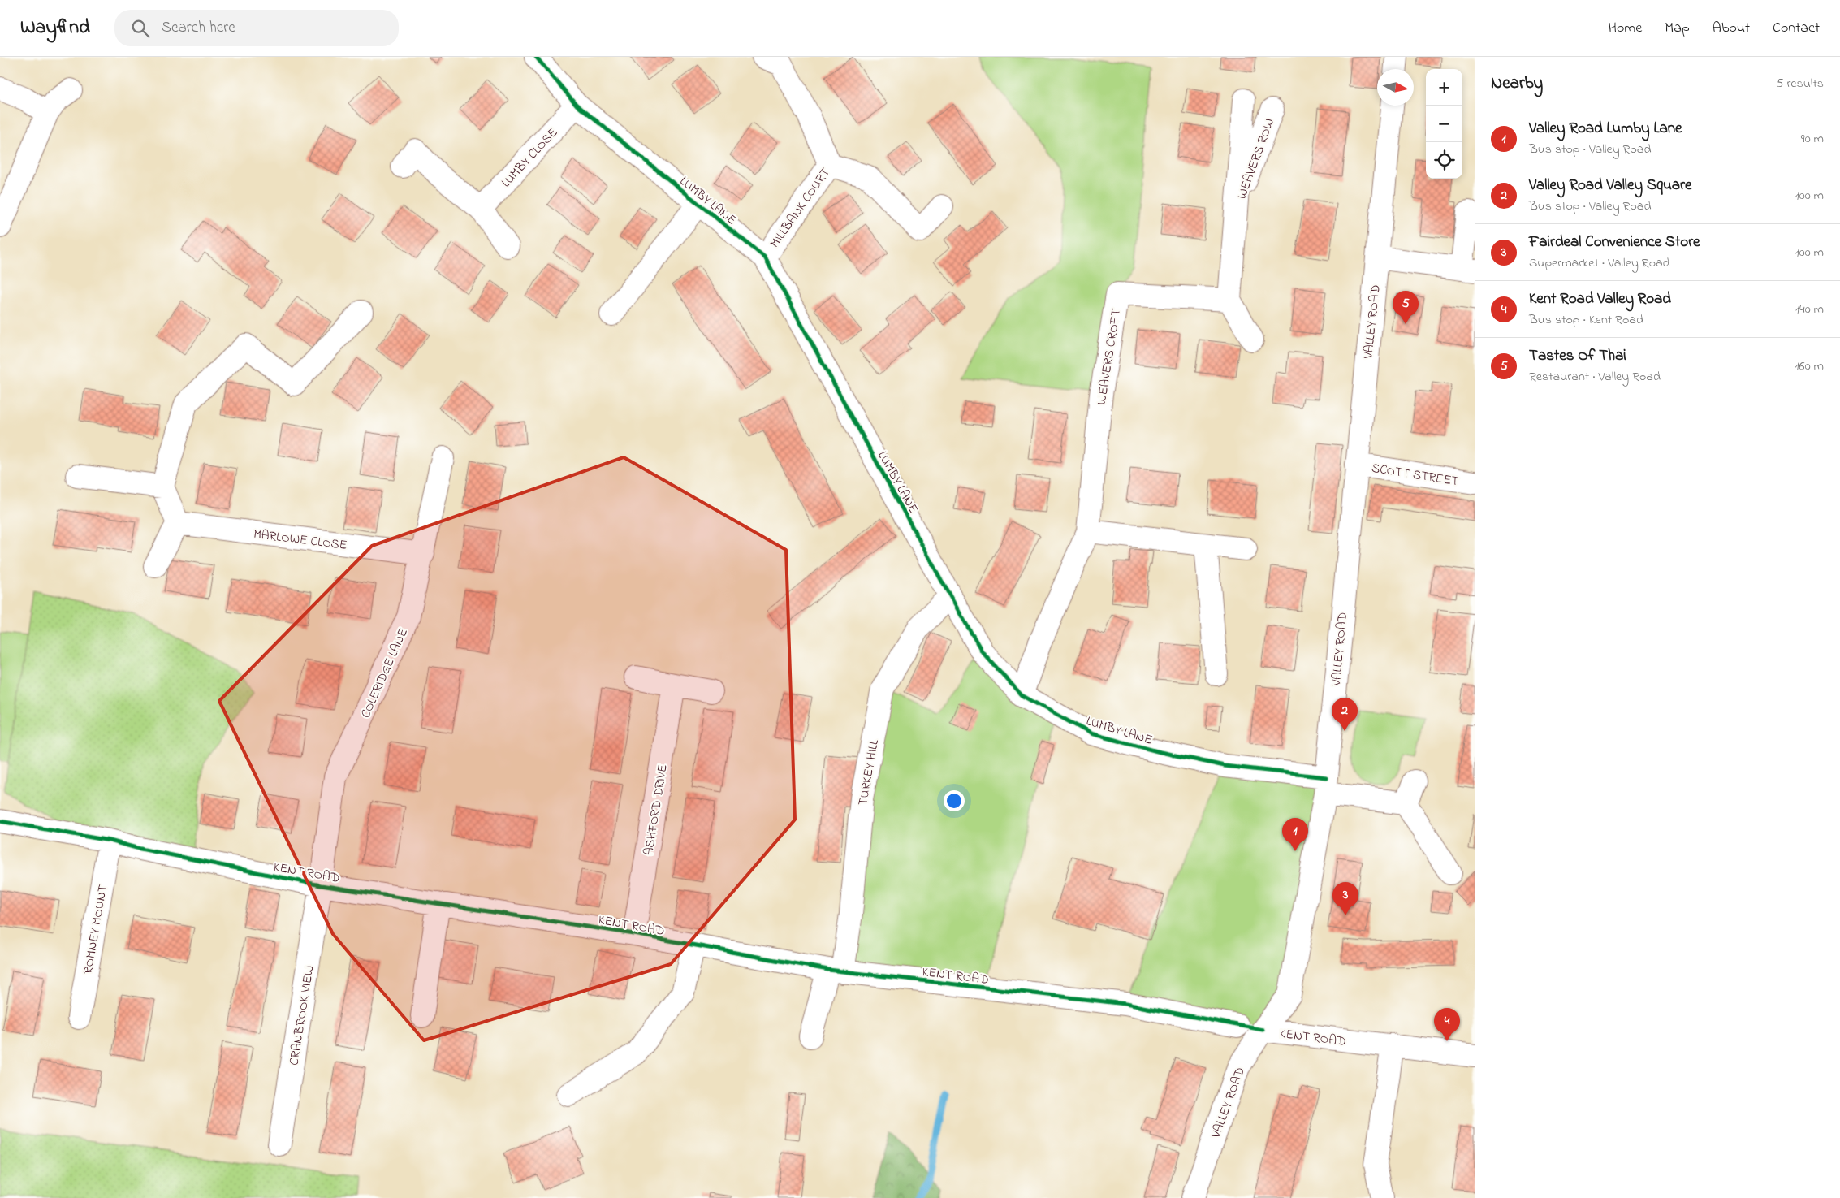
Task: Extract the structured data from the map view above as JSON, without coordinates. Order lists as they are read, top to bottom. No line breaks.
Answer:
{"streets":{"street":["LUMBY CLOSE","WEAVERS ROW","LUMBY LANE","MILLBANK COURT","VALLEY ROAD","WEAVERS CROFT","SCOTT STREET","MARLOWE CLOSE","COLERIDGE LANE","TURKEY HILL","ASHFORD DRIVE","KENT ROAD","ROMNEY MOUNT","CRANBROOK VIEW"]},"crossings":[["LUMBY CLOSE","LUMBY LANE"],["LUMBY LANE","MILLBANK COURT"],["LUMBY LANE","VALLEY ROAD"],["LUMBY LANE","WEAVERS CROFT"],["LUMBY LANE","TURKEY HILL"],["VALLEY ROAD","SCOTT STREET"],["VALLEY ROAD","KENT ROAD"],["MARLOWE CLOSE","COLERIDGE LANE"],["COLERIDGE LANE","KENT ROAD"],["COLERIDGE LANE","CRANBROOK VIEW"],["TURKEY HILL","KENT ROAD"],["ASHFORD DRIVE","KENT ROAD"],["KENT ROAD","ROMNEY MOUNT"],["KENT ROAD","CRANBROOK VIEW"]],"north":"right","page":{"header":"Wayfind","search":"Search here","nav":["Home","Map","About","Contact"],"heading":["Nearby","5 results"],"map_buttons":["+","−"],"list":[{"mark":"1","name":"Valley Road Lumby Lane","note":"Bus stop · Valley Road","value":"90 m"},{"mark":"2","name":"Valley Road Valley Square","note":"Bus stop · Valley Road","value":"100 m"},{"mark":"3","name":"Fairdeal Convenience Store","note":"Supermarket · Valley Road","value":"100 m"},{"mark":"4","name":"Kent Road Valley Road","note":"Bus stop · Kent Road","value":"140 m"},{"mark":"5","name":"Tastes Of Thai","note":"Restaurant · Valley Road","value":"160 m"}],"pins":["5","2","1","3","4"]}}
